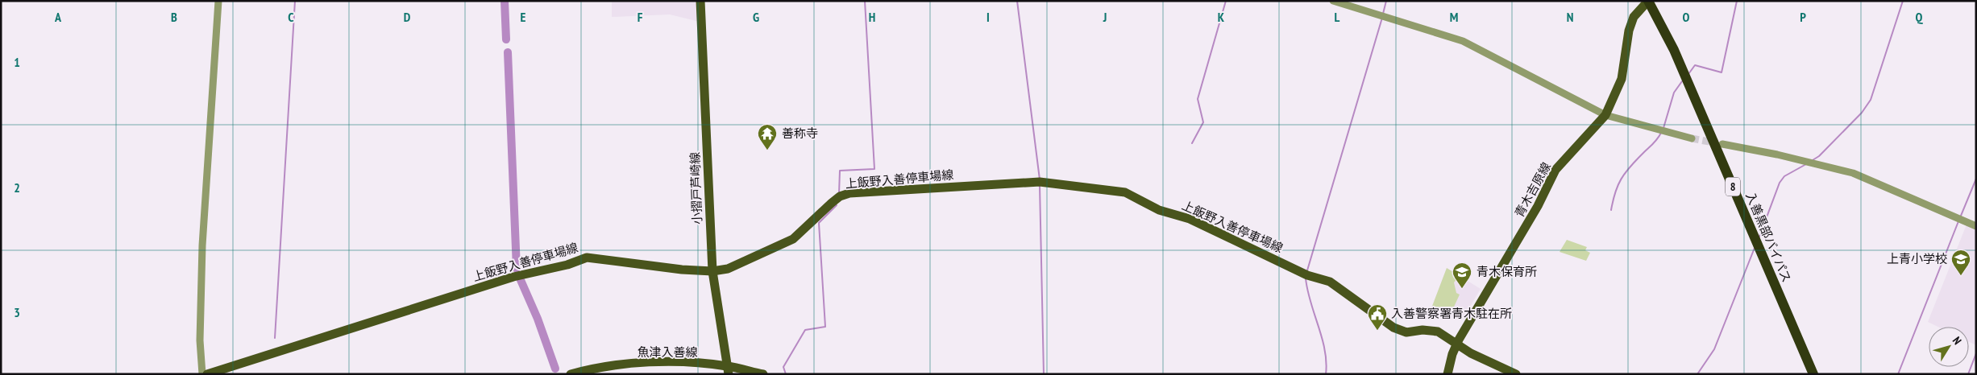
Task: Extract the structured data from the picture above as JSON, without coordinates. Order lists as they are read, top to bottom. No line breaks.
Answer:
{"streets":{"highway":["8","入善黒部バイパス"],"main road":["上飯野入善停車場線","小摺戸芦崎線","青木吉原線","魚津入善線"]},"crossings":[["上飯野入善停車場線","小摺戸芦崎線"],["上飯野入善停車場線","青木吉原線"],["小摺戸芦崎線","魚津入善線"],["青木吉原線","入善黒部バイパス"]],"places":{"temple":["善称寺"],"school or university":["上青小学校","青木保育所"],"public building":["入善警察署青木駐在所"]},"north":"top right","grid":{"columns":["A","B","C","D","E","F","G","H","I","J","K","L","M","N","O","P","Q"],"rows":["1","2","3"]}}
